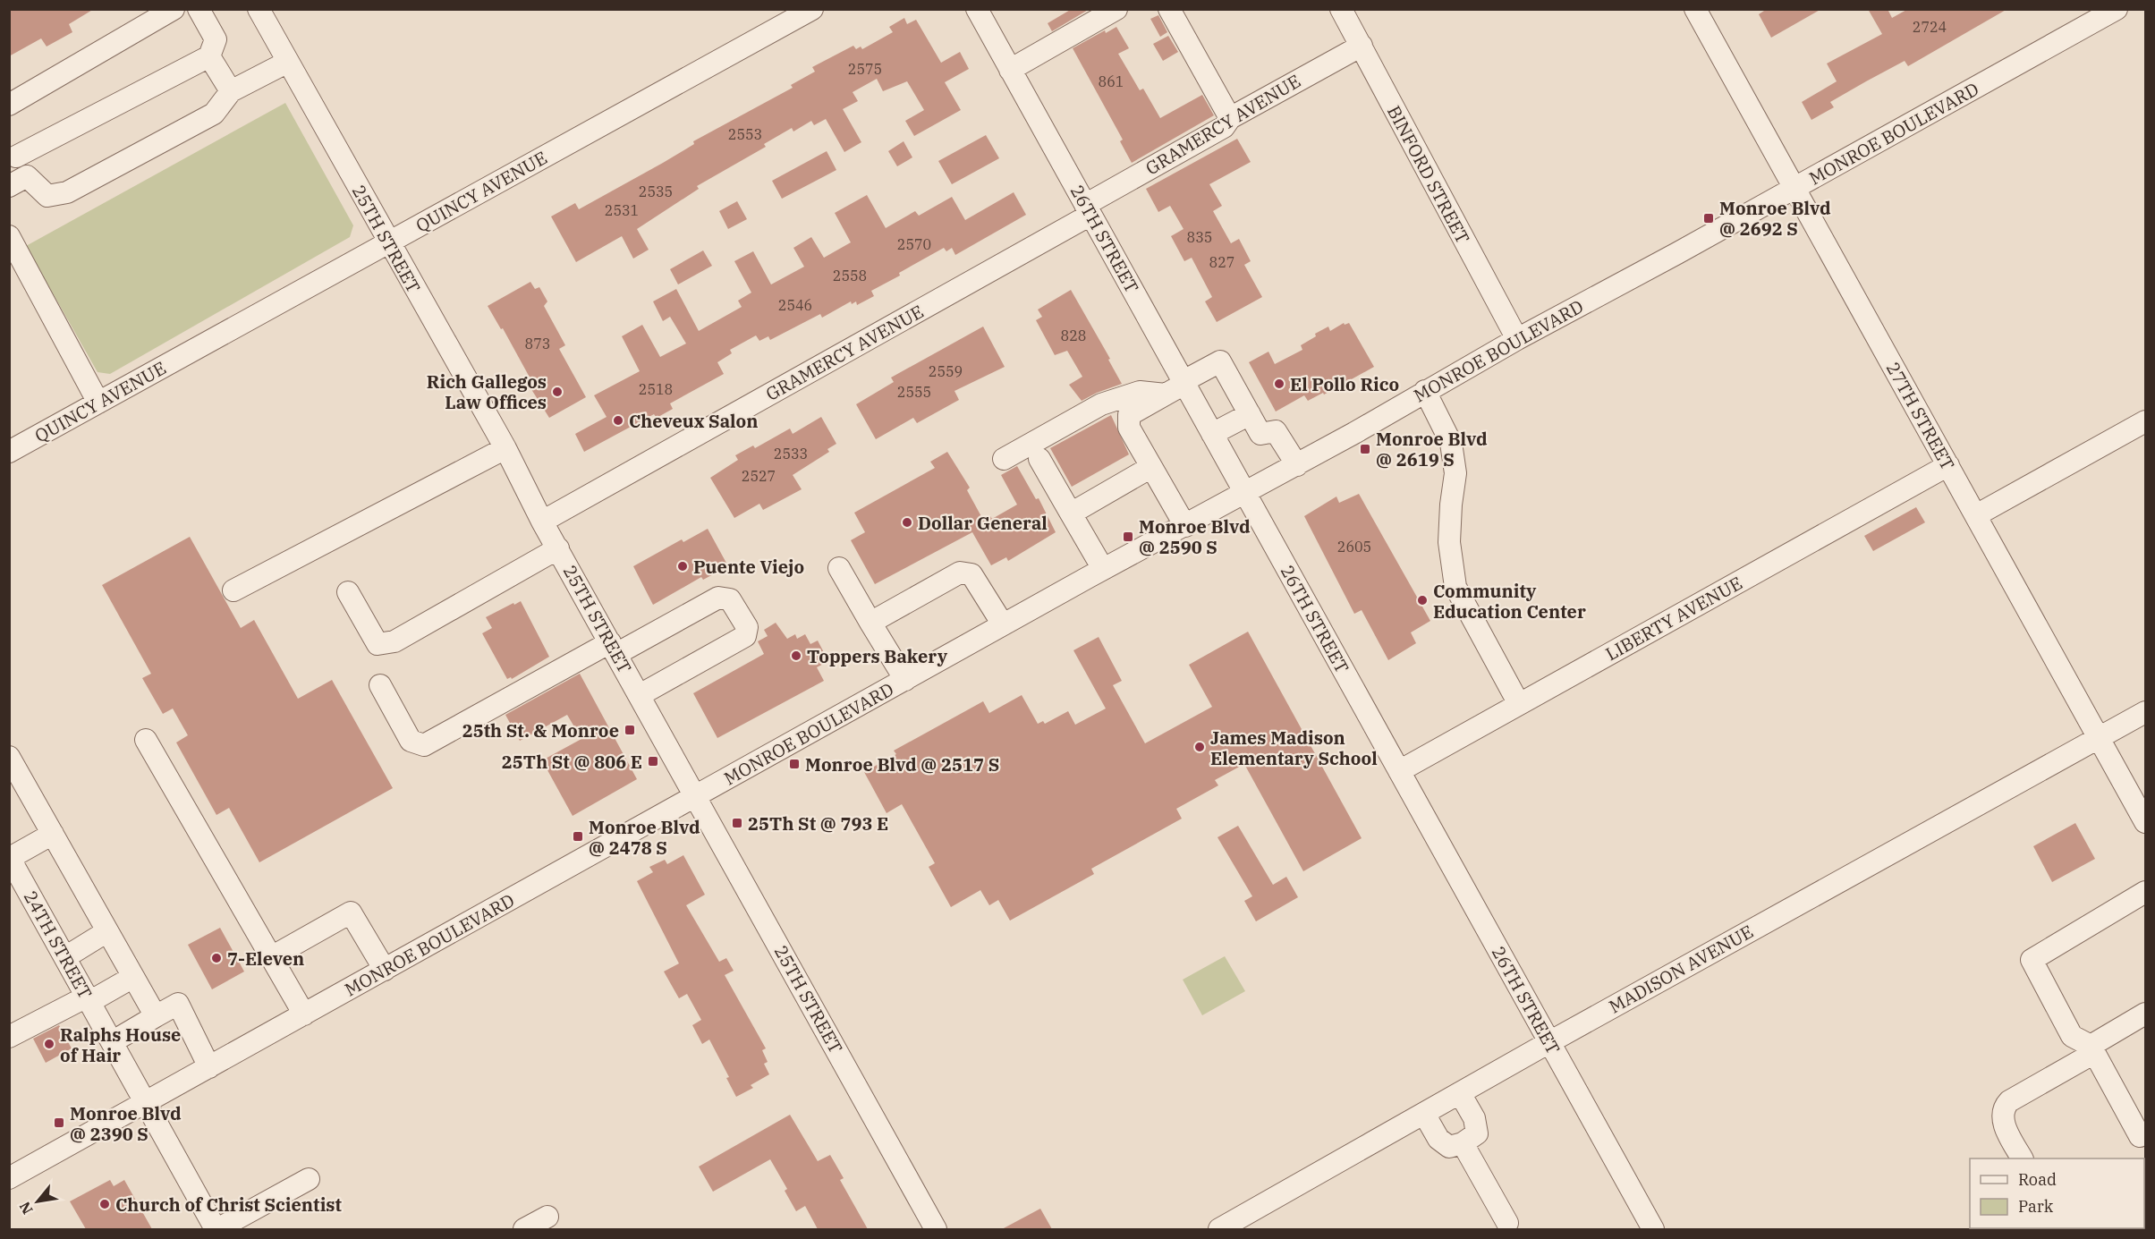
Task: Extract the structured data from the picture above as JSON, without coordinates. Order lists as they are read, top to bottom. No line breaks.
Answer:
{"streets":{"street":["GRAMERCY AVENUE","MONROE BOULEVARD","BINFORD STREET","QUINCY AVENUE","25TH STREET","26TH STREET","27TH STREET","LIBERTY AVENUE","24TH STREET","MADISON AVENUE"]},"crossings":[["GRAMERCY AVENUE","BINFORD STREET"],["GRAMERCY AVENUE","25TH STREET"],["GRAMERCY AVENUE","26TH STREET"],["MONROE BOULEVARD","BINFORD STREET"],["MONROE BOULEVARD","25TH STREET"],["MONROE BOULEVARD","26TH STREET"],["MONROE BOULEVARD","27TH STREET"],["MONROE BOULEVARD","24TH STREET"],["QUINCY AVENUE","25TH STREET"],["26TH STREET","LIBERTY AVENUE"],["26TH STREET","MADISON AVENUE"],["27TH STREET","LIBERTY AVENUE"],["27TH STREET","MADISON AVENUE"]],"places":{"transit":["Monroe Blvd @ 2692 S","Monroe Blvd @ 2619 S","Monroe Blvd @ 2590 S","25th St. & Monroe","25Th St @ 806 E","Monroe Blvd @ 2517 S","25Th St @ 793 E","Monroe Blvd @ 2478 S","Monroe Blvd @ 2390 S"],"other":["El Pollo Rico","Rich Gallegos Law Offices","Cheveux Salon","Dollar General","Puente Viejo","Community Education Center","Toppers Bakery","James Madison Elementary School","7-Eleven","Ralphs House of Hair","Church of Christ Scientist"]},"house_numbers":["2724","2575","861","2553","2535","2531","835","2570","827","2558","2546","828","873","2559","2518","2555","2533","2527","2605"],"legend":["Road","Park"],"north":"bottom left"}
